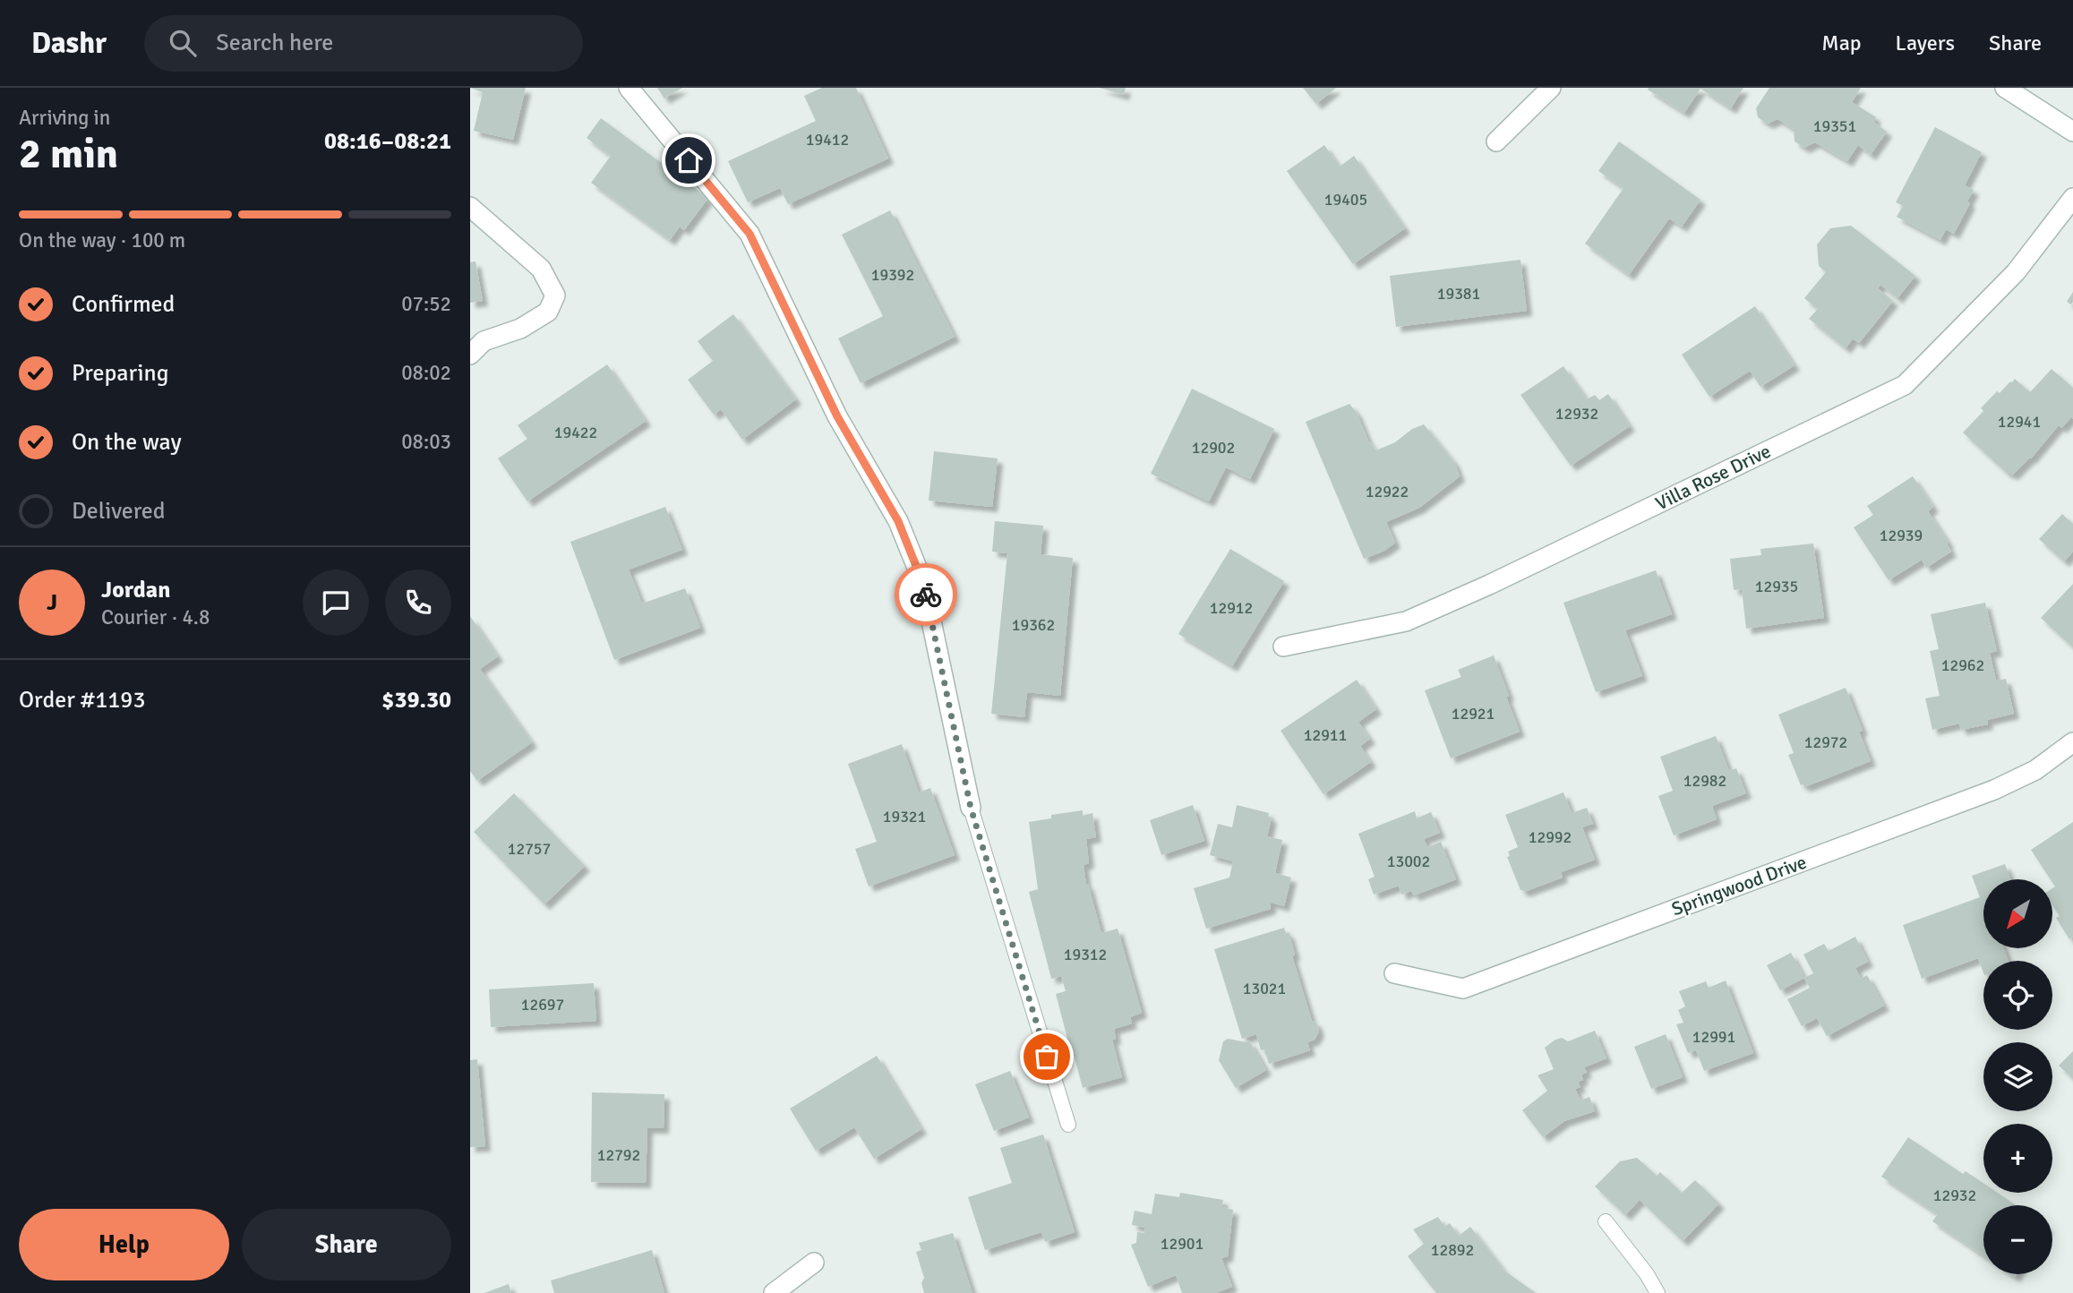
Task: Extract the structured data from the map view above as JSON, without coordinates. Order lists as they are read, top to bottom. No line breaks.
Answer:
{"streets":{"street":["Villa Rose Drive","Springwood Drive"]},"house_numbers":["19351","19412","19405","19392","19381","12932","12941","19422","12902","12922","12939","12935","12912","19362","12962","12921","12911","12972","12982","19321","12992","12757","13002","19312","13021","12697","12991","12792","12932","12901","12892"],"north":"bottom left","page":{"header":"Dashr","search":"Search here","nav":["Map","Layers","Share"],"heading":["2 min","Arriving in","08:16–08:21"],"panel":["Jordan","Courier · 4.8","Order #1193","$39.30"],"bar":"On the way · 100 m","list":[["Confirmed","07:52"],["Preparing","08:02"],["On the way","08:03"],"Delivered"],"round":"J","map_buttons":["+","−"],"buttons":["Help","Share"]}}
